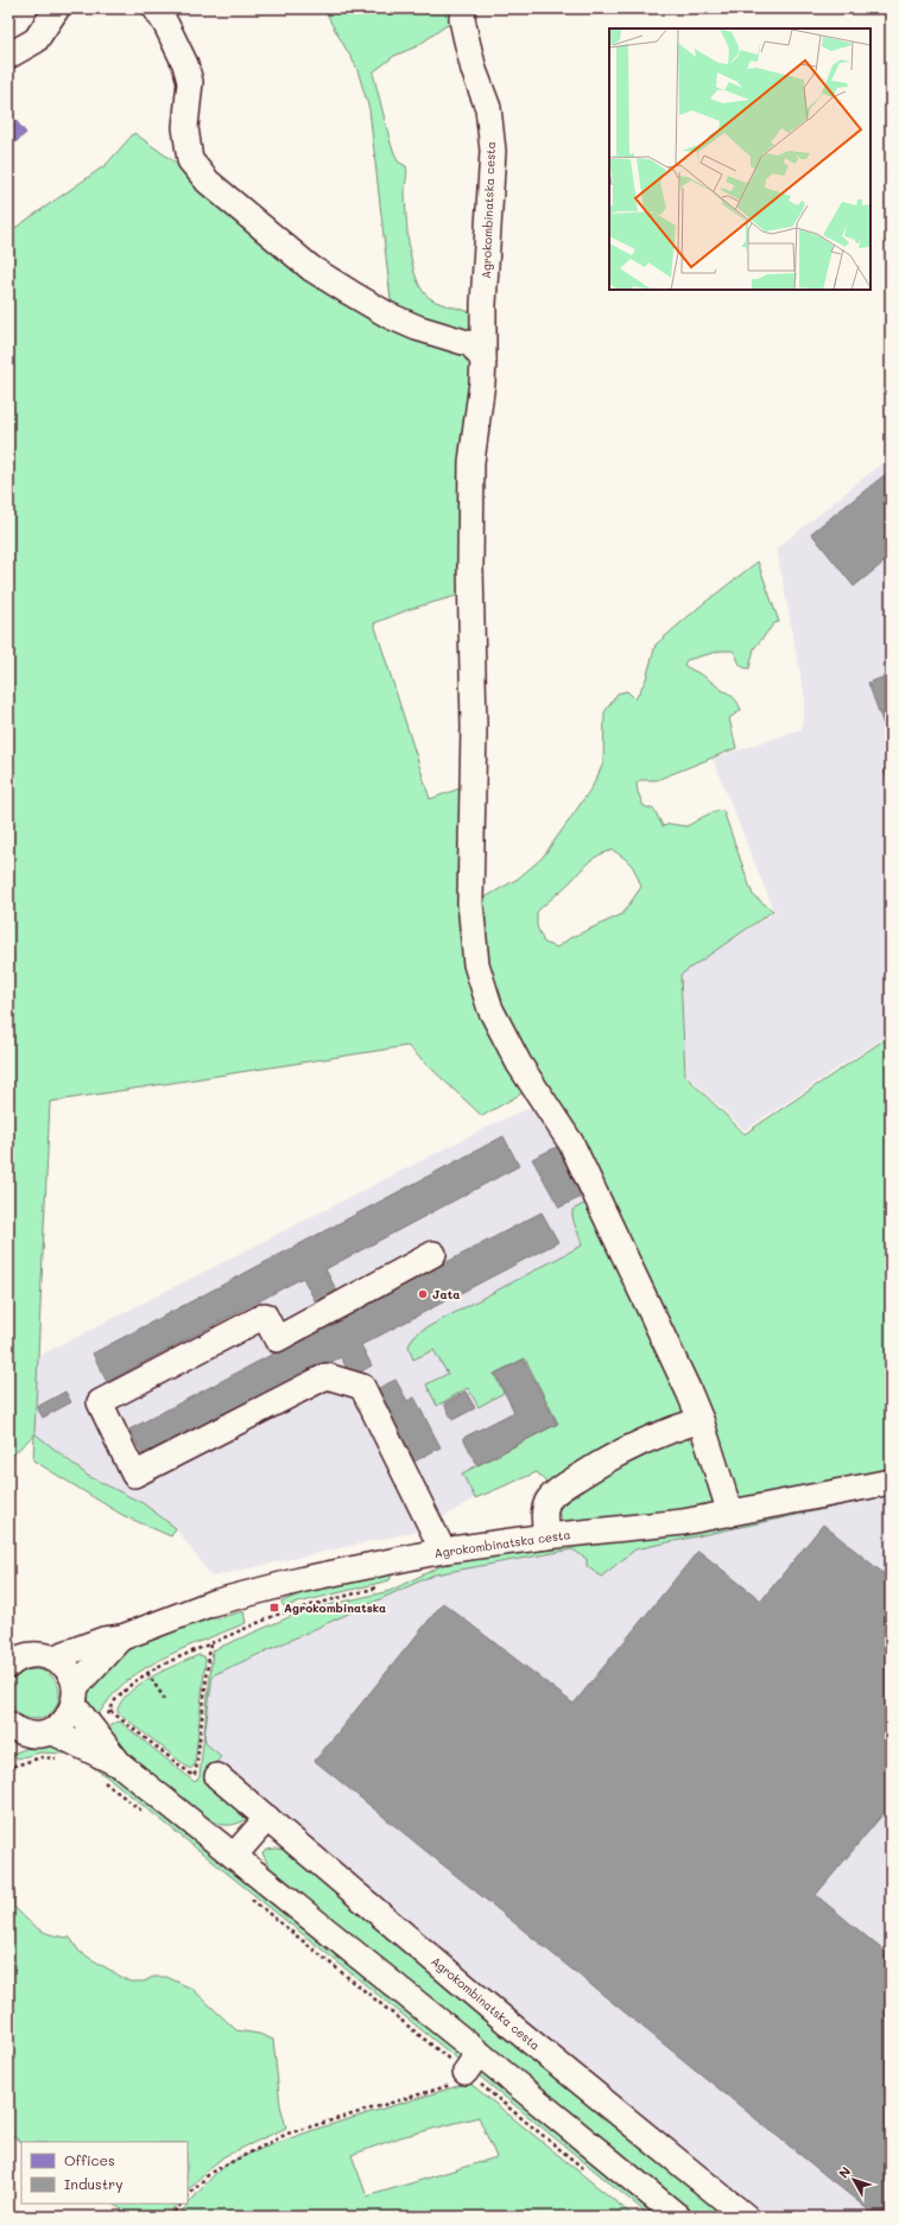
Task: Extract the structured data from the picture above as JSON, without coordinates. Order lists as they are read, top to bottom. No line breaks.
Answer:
{"streets":{"street":["Agrokombinatska cesta"]},"places":{"other":["Jata"],"transit":["Agrokombinatska"]},"legend":["Offices","Industry"],"north":"top left"}
